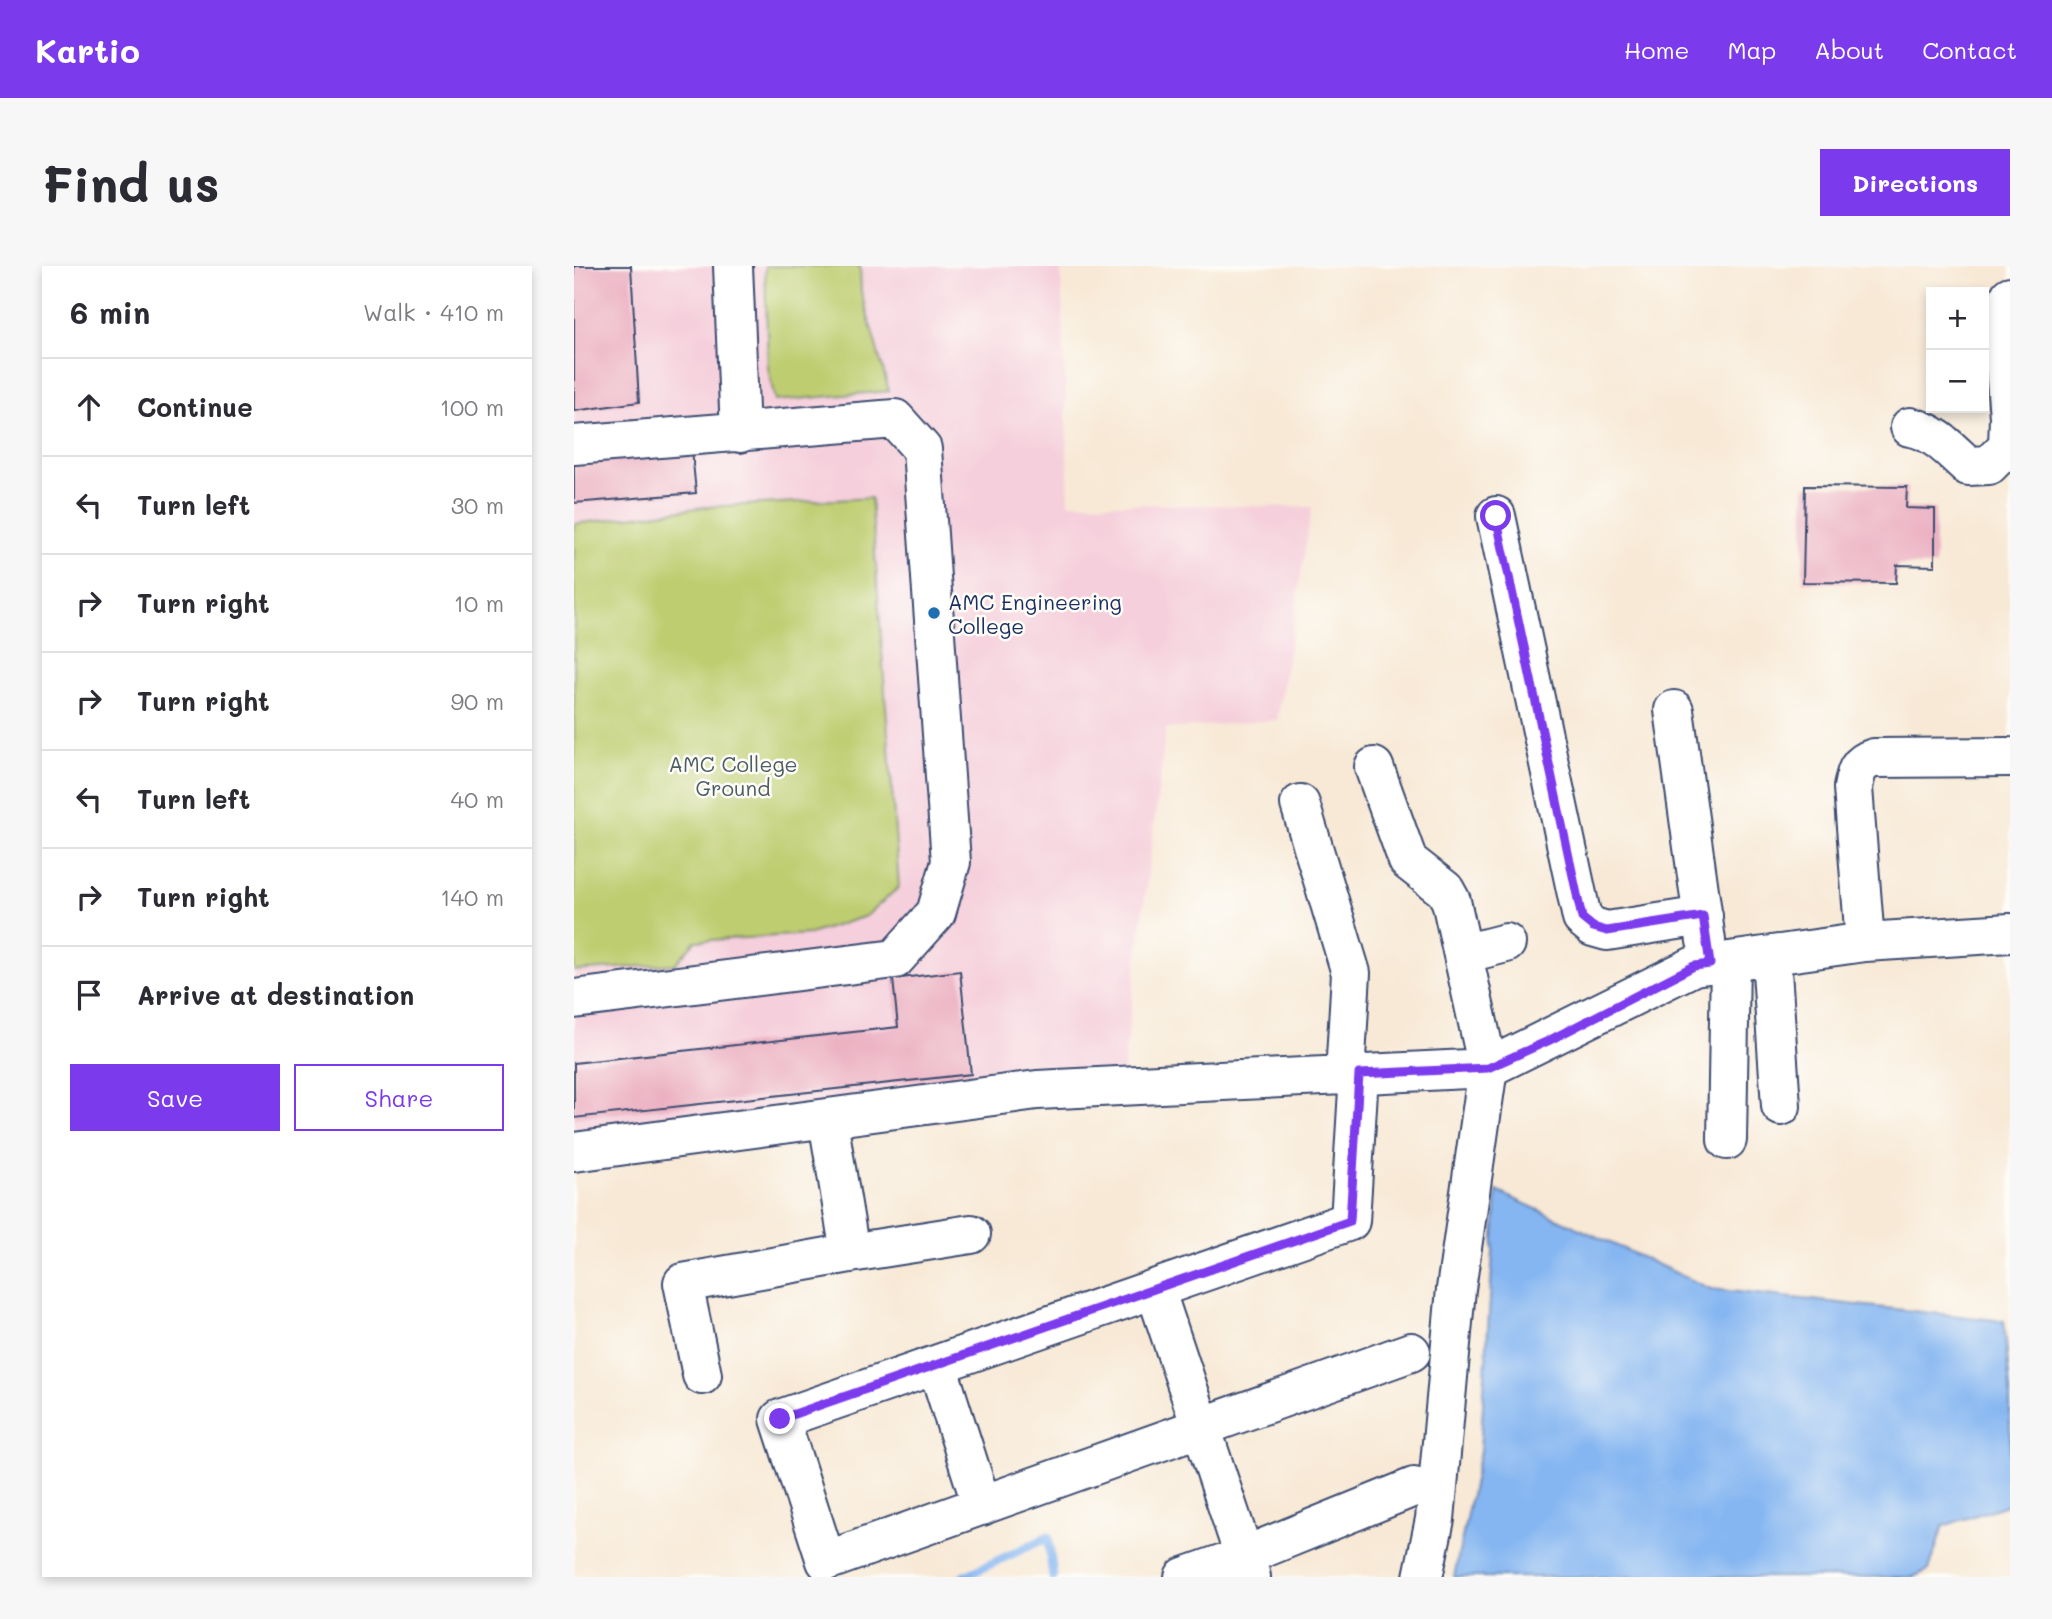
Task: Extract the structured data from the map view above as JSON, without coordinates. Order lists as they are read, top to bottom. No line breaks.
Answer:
{"parks":["AMC College Ground"],"places":["AMC Engineering College"],"page":{"header":"Kartio","nav":["Home","Map","About","Contact"],"buttons":["Directions",["Save","Share"]],"title":"Find us","heading":["6 min","Walk · 410 m"],"map_buttons":["+","−"],"list":[["Continue","100 m"],["Turn left","30 m"],["Turn right","10 m"],["Turn right","90 m"],["Turn left","40 m"],["Turn right","140 m"],"Arrive at destination"]}}
